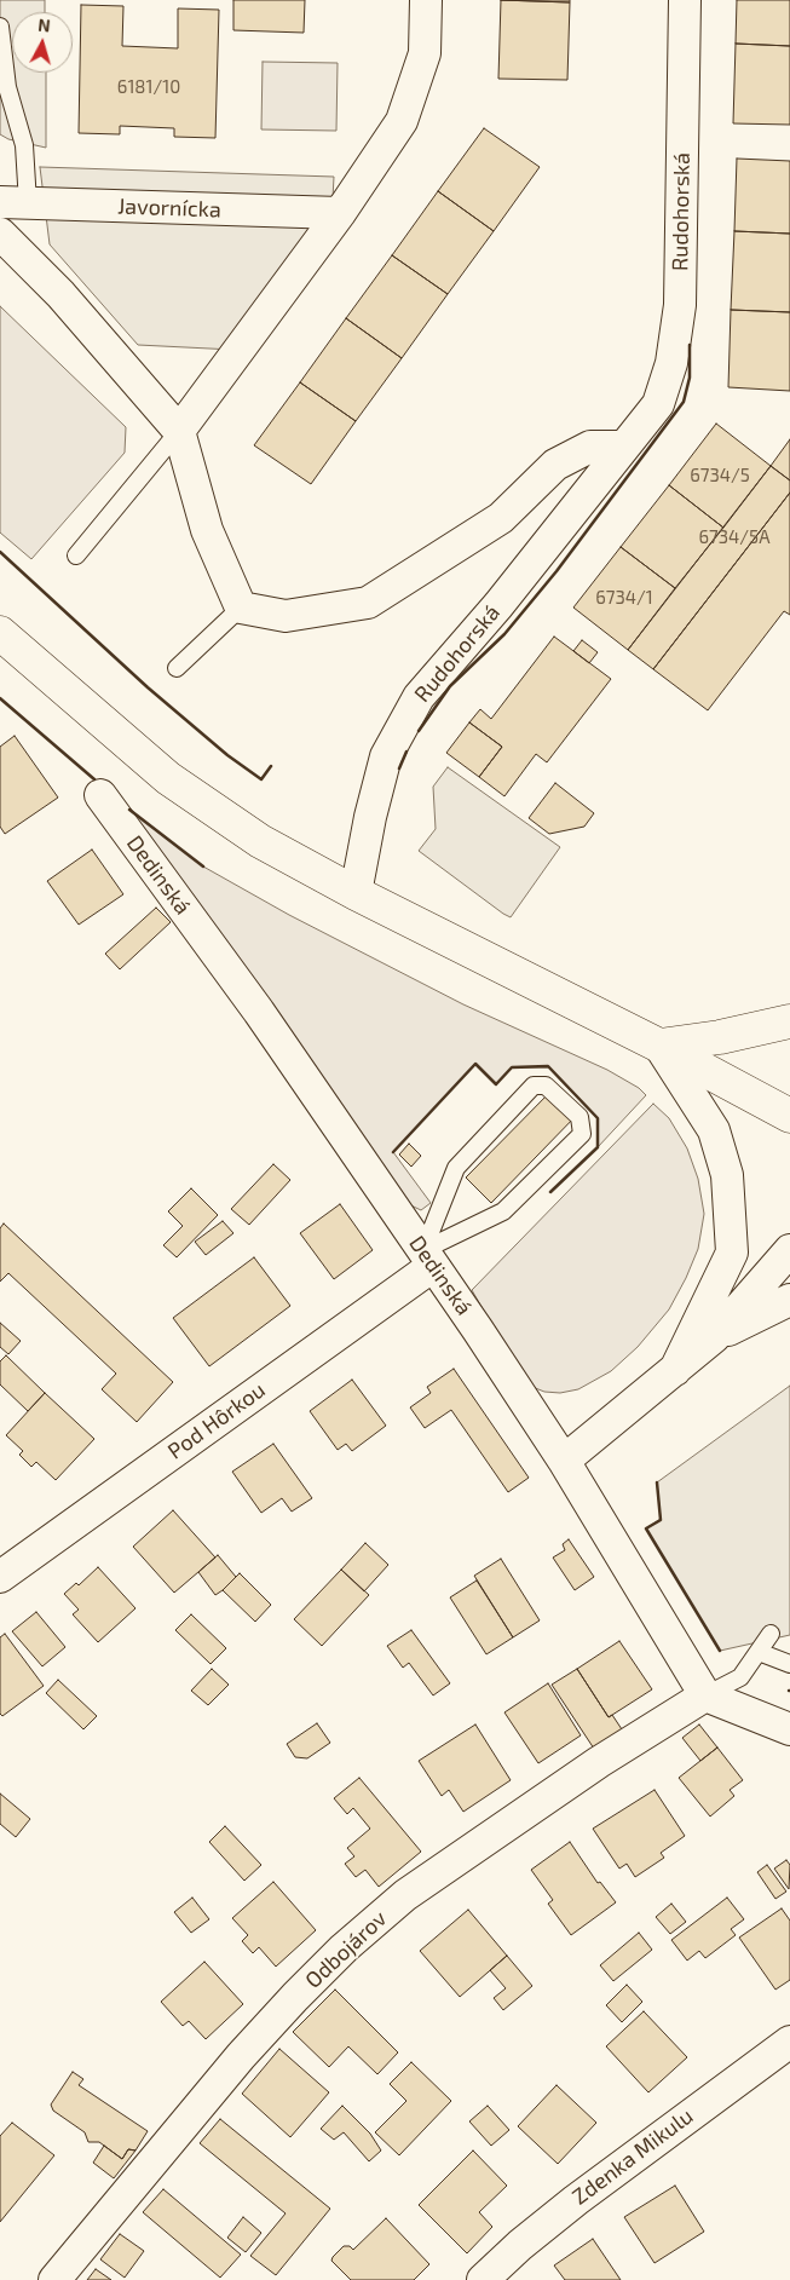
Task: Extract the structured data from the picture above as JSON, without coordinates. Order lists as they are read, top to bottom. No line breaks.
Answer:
{"streets":{"street":["Javornícka","Rudohorská","Dedinská","Pod Hôrkou","Odbojárov","Zdenka Mikulu"]},"crossings":[["Dedinská","Pod Hôrkou"],["Dedinská","Odbojárov"]],"house_numbers":["6181/10","6734/5","6734/5A","6734/1"],"north":"top"}
